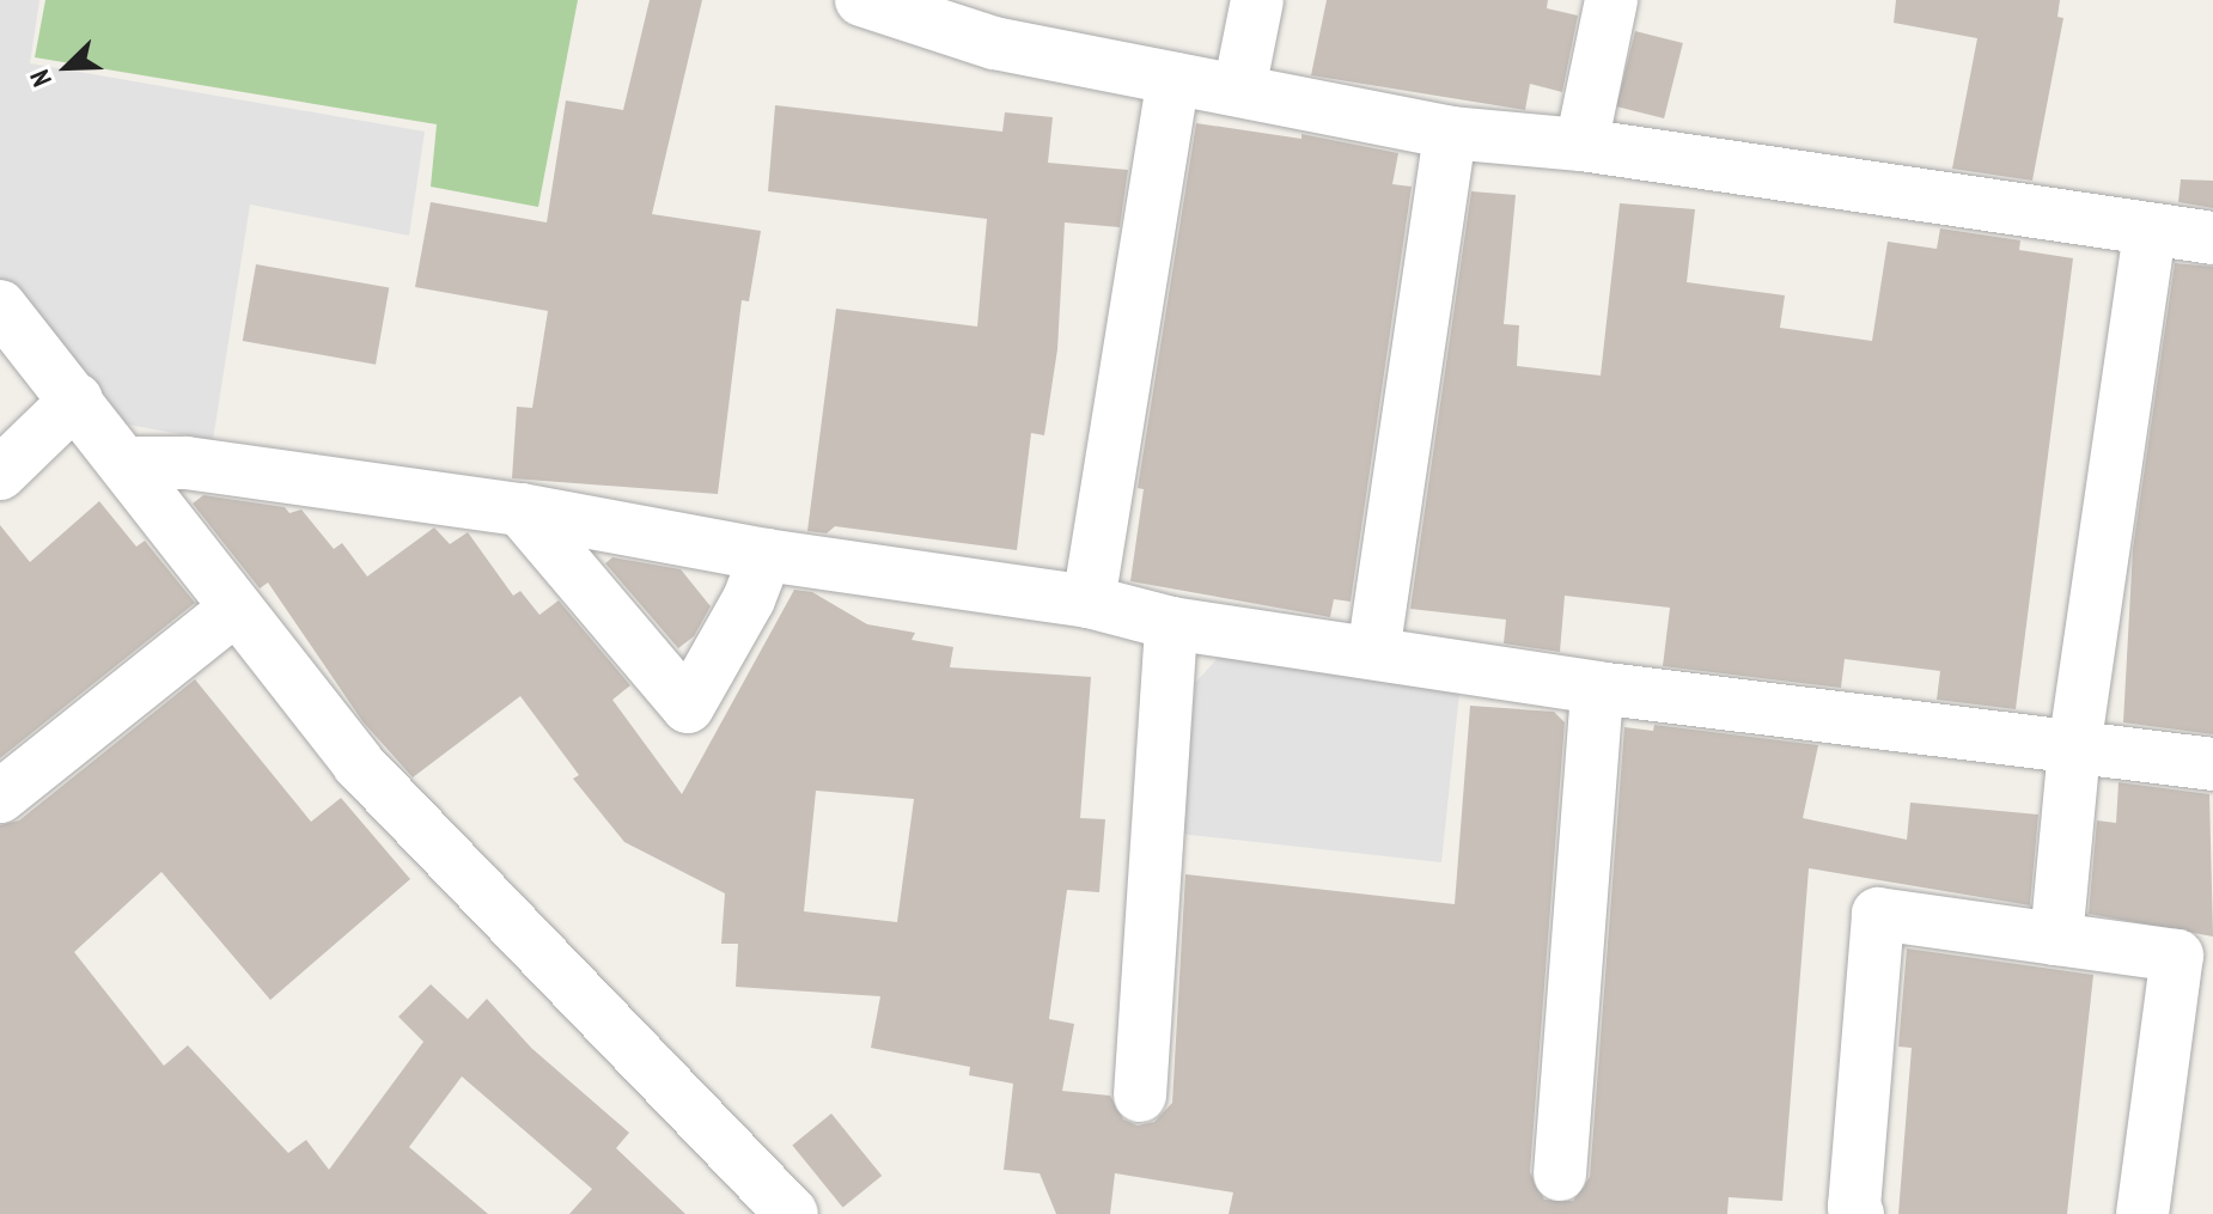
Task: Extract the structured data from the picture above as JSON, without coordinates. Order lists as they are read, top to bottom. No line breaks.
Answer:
{"north":"bottom left"}
